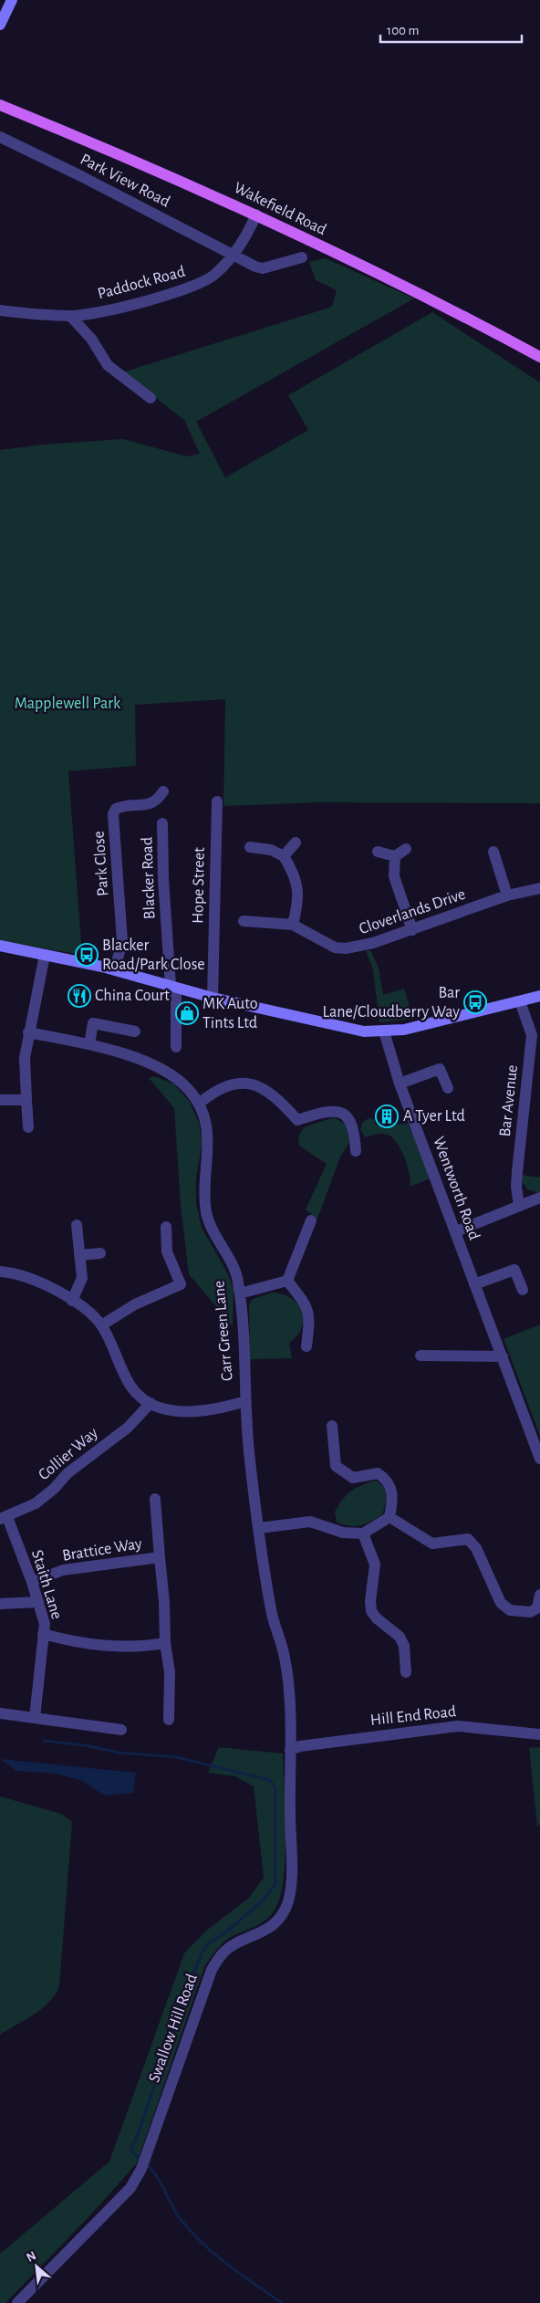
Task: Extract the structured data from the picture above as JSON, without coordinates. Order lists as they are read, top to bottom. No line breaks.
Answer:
{"streets":{"main road":["Wakefield Road"],"street":["Park View Road","Paddock Road","Park Close","Blacker Road","Hope Street","Cloverlands Drive","Bar Avenue","Wentworth Road","Carr Green Lane","Collier Way","Brattice Way","Staith Lane","Hill End Road","Swallow Hill Road"]},"crossings":[["Park View Road","Paddock Road"],["Wakefield Road","Paddock Road"],["Carr Green Lane","Hill End Road"],["Carr Green Lane","Swallow Hill Road"],["Collier Way","Staith Lane"],["Brattice Way","Staith Lane"],["Hill End Road","Swallow Hill Road"]],"parks":["Mapplewell Park"],"places":{"bus stop":["Blacker Road/Park Close","Bar Lane/Cloudberry Way"],"restaurant":["China Court"],"shop":["MK Auto Tints Ltd"],"building":["A Tyer Ltd"]},"scale_bar":"100 m","north":"top left"}
